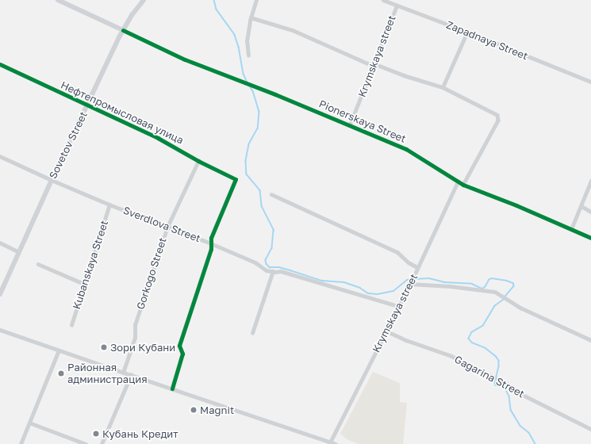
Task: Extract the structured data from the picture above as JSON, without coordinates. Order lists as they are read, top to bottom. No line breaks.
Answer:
{"streets":{"main road":["Pionerskaya Street","Sovetov Street"],"street":["Zapadnaya Street","Krymskaya street","Нефтепромысловая улица","Sverdlova Street","Kubanskaya Street","Gorkogo Street","Gagarina Street"]},"crossings":[["Zapadnaya Street","Krymskaya street"],["Krymskaya street","Pionerskaya Street"],["Krymskaya street","Sverdlova Street"],["Krymskaya street","Gagarina Street"],["Нефтепромысловая улица","Sovetov Street"],["Нефтепромысловая улица","Sverdlova Street"],["Нефтепромысловая улица","Gorkogo Street"],["Pionerskaya Street","Sovetov Street"],["Sovetov Street","Sverdlova Street"],["Sverdlova Street","Kubanskaya Street"],["Sverdlova Street","Gorkogo Street"]],"places":["Зори Кубани","Районная администрация","Magnit","Кубань Кредит"]}
